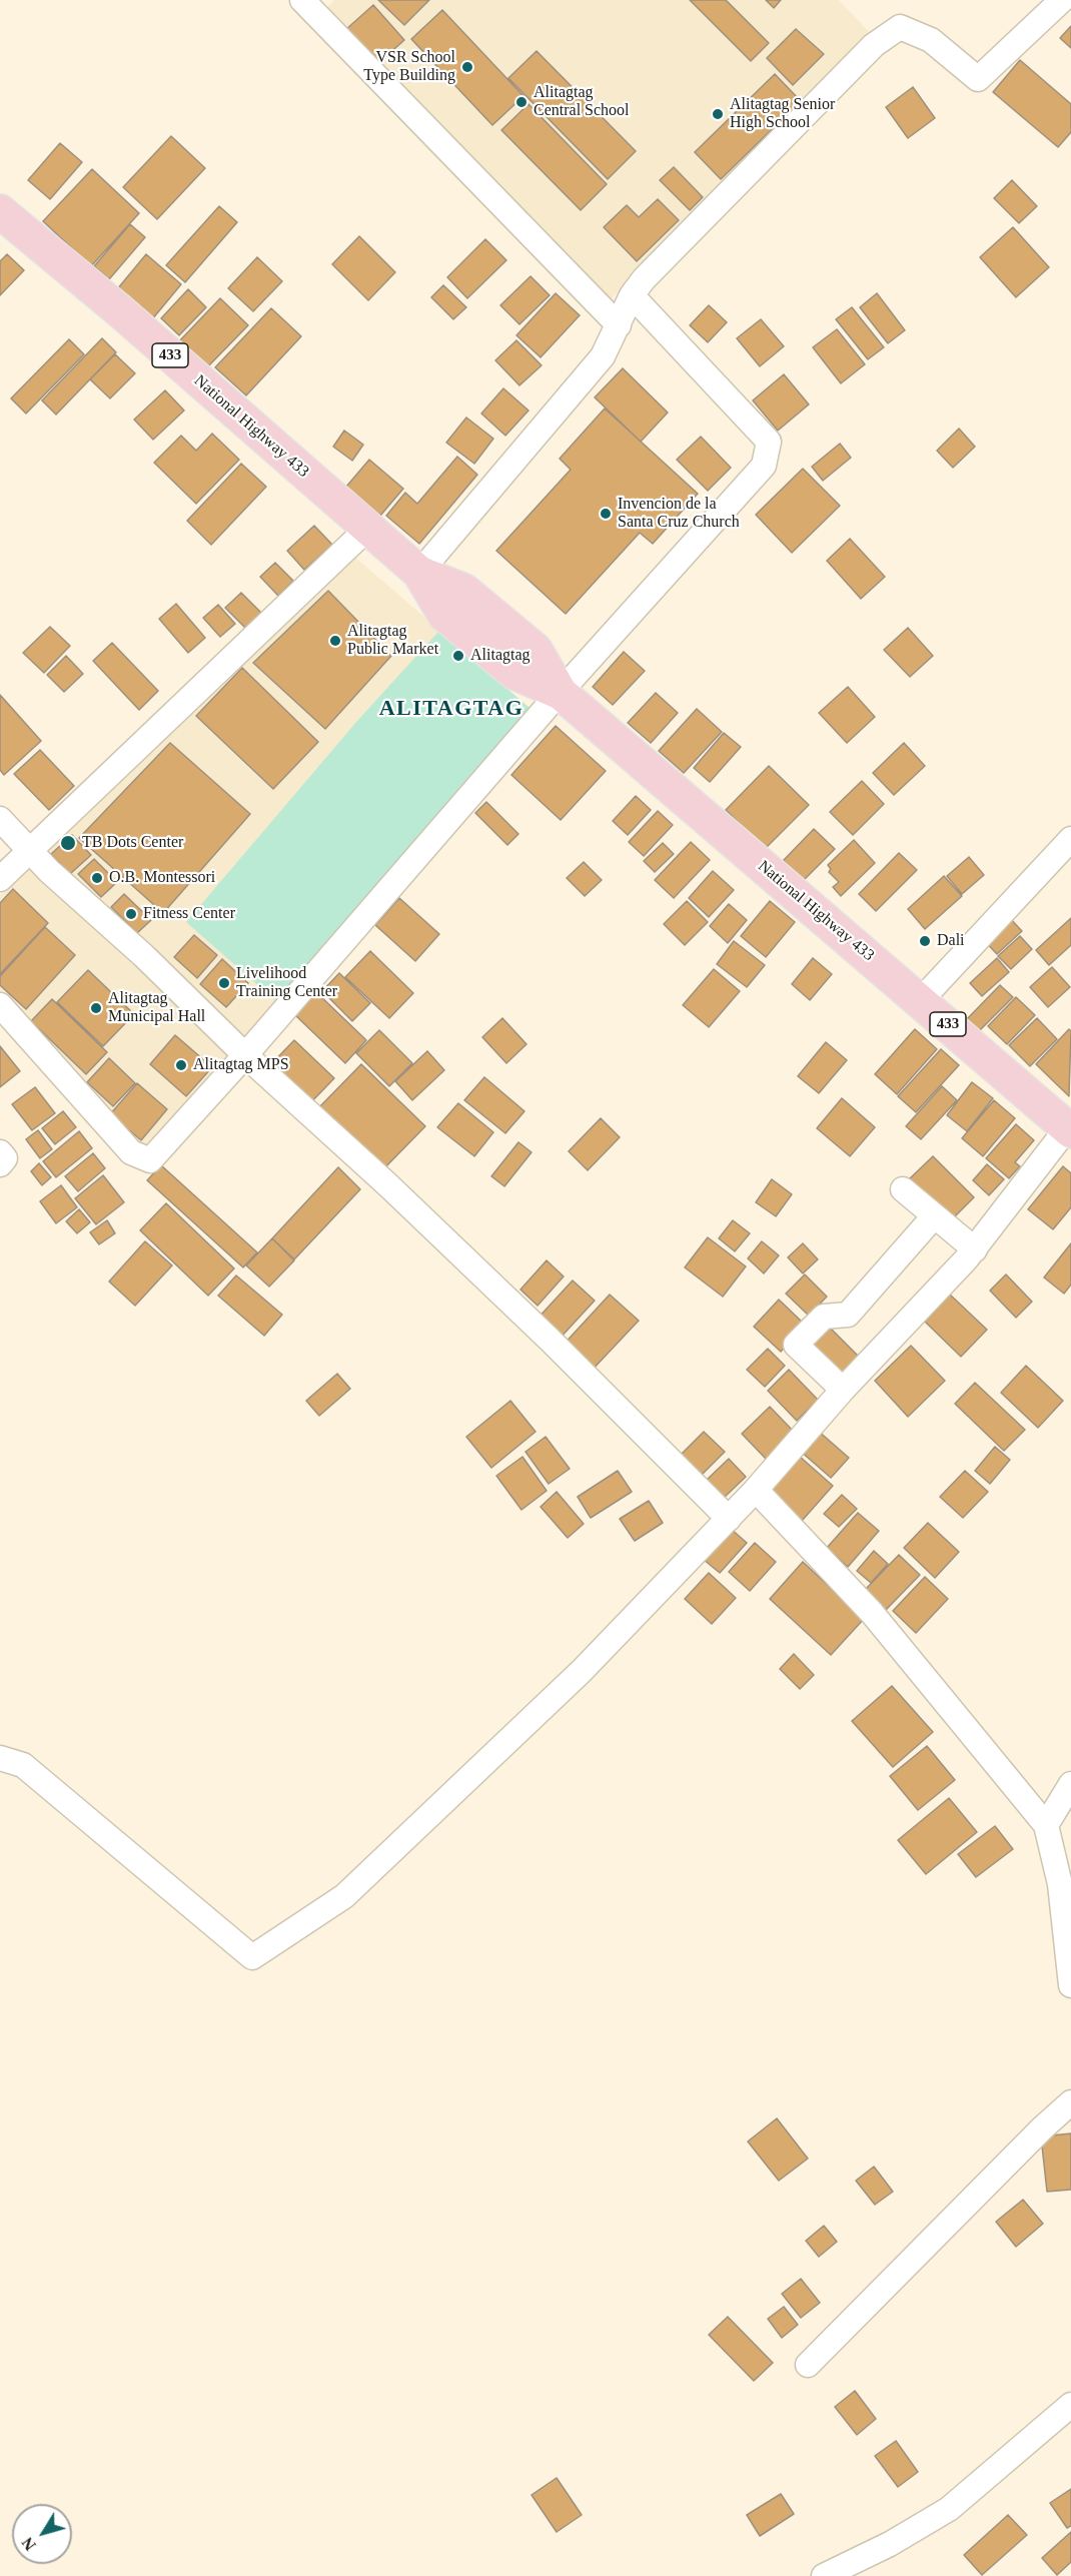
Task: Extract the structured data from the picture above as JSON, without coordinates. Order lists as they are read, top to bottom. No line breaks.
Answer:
{"streets":{"main road":["433","National Highway 433"]},"districts":["ALITAGTAG"],"places":["VSR School Type Building","Alitagtag Central School","Alitagtag Senior High School","Invencion de la Santa Cruz Church","Alitagtag Public Market","Alitagtag","TB Dots Center","O.B. Montessori","Fitness Center","Dali","Livelihood Training Center","Alitagtag Municipal Hall","Alitagtag MPS"],"north":"bottom left"}
